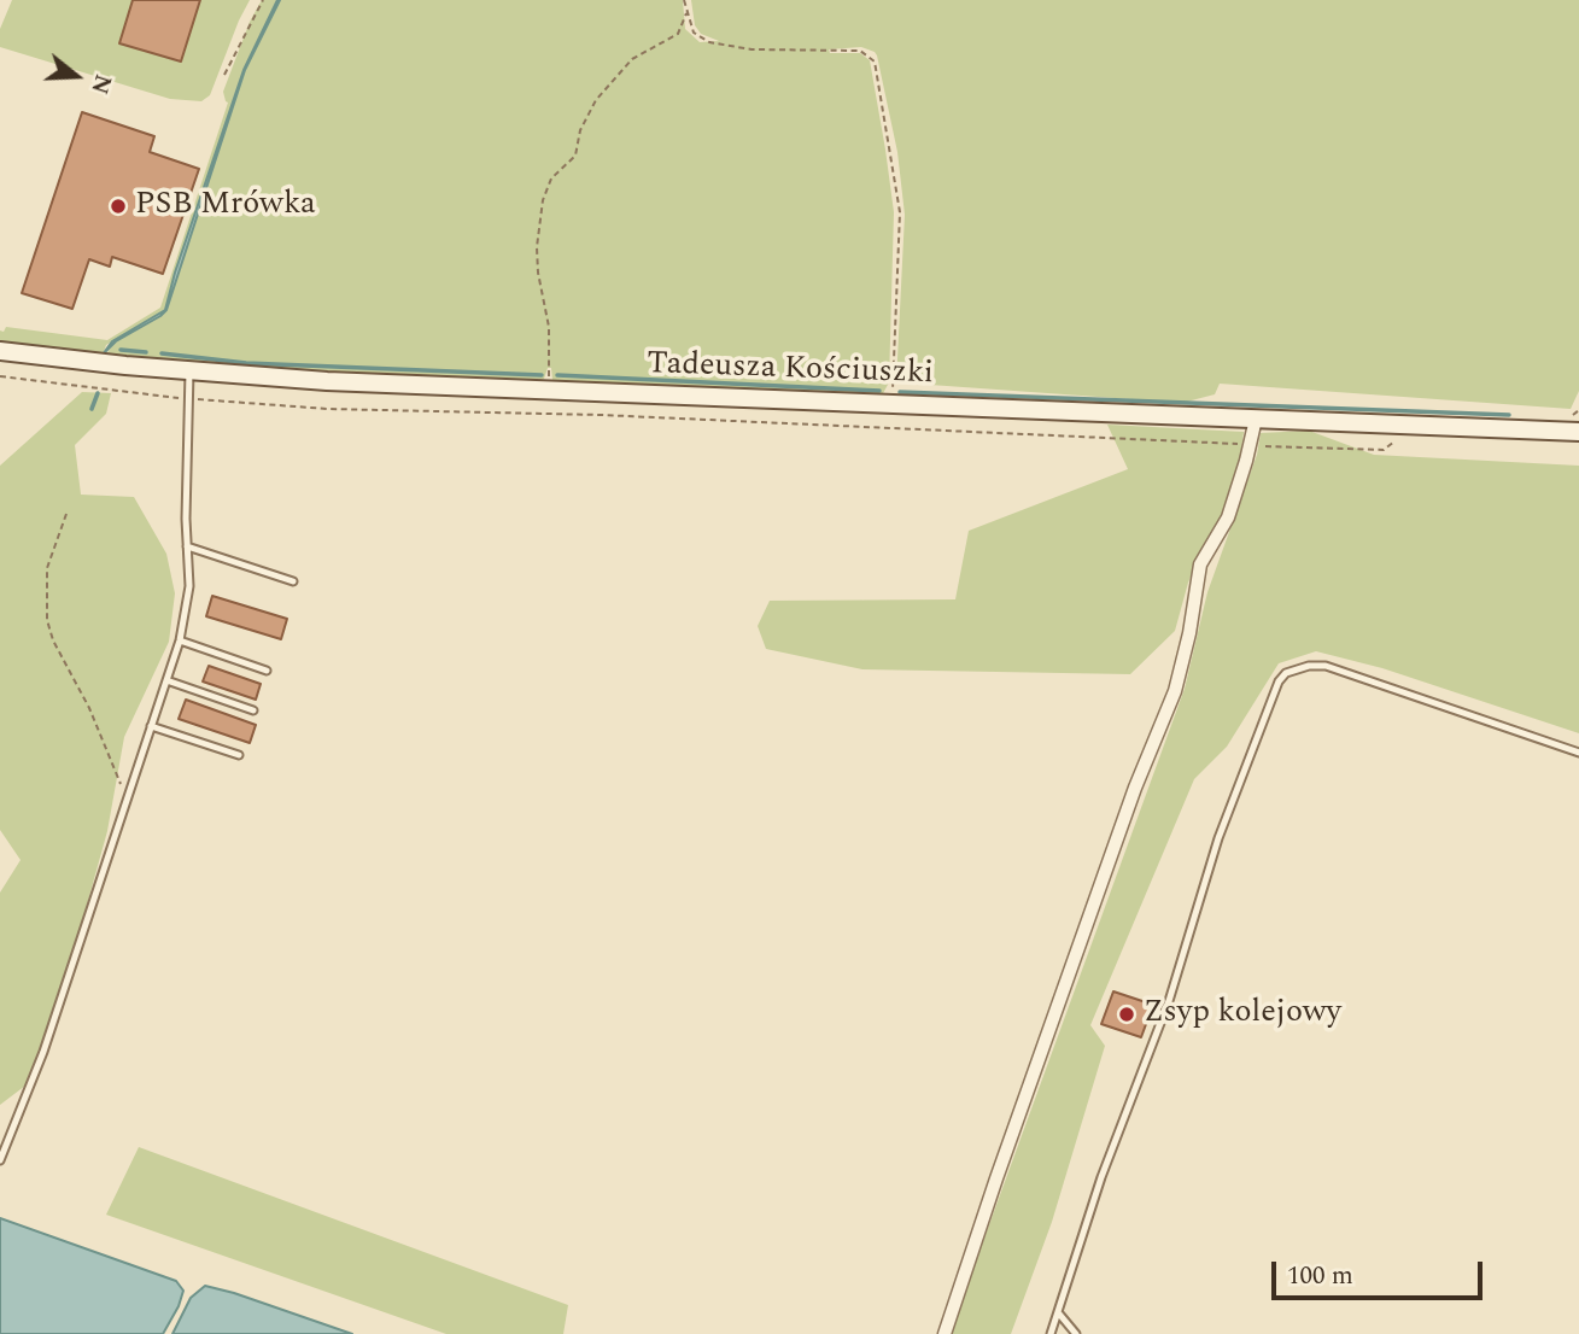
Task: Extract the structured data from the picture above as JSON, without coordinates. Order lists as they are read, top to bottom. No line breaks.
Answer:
{"streets":{"main road":["Tadeusza Kościuszki"]},"places":["PSB Mrówka","Zsyp kolejowy"],"scale_bar":"100 m","north":"right"}
